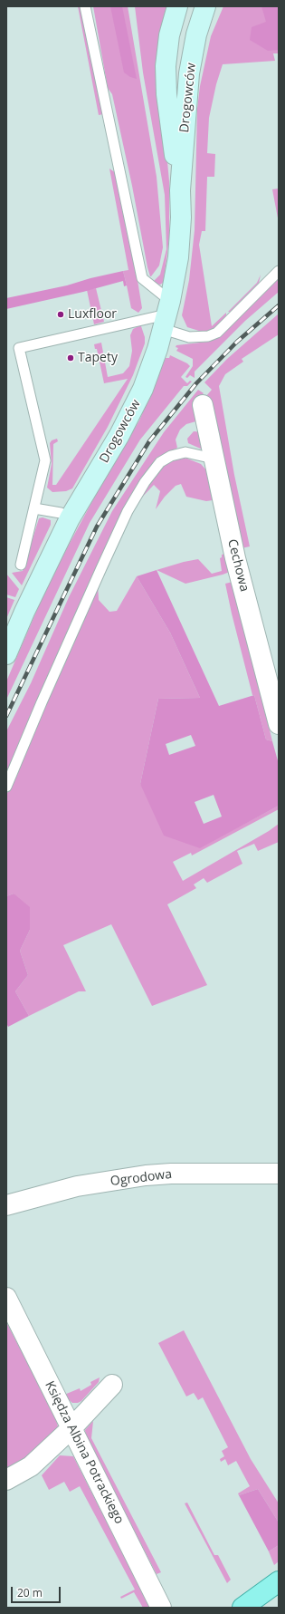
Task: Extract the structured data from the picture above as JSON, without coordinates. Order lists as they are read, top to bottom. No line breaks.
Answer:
{"streets":{"street":["Drogowców","Cechowa","Ogrodowa","Księdza Albina Potrackiego"]},"places":["Luxfloor","Tapety"],"scale_bar":"20 m"}
